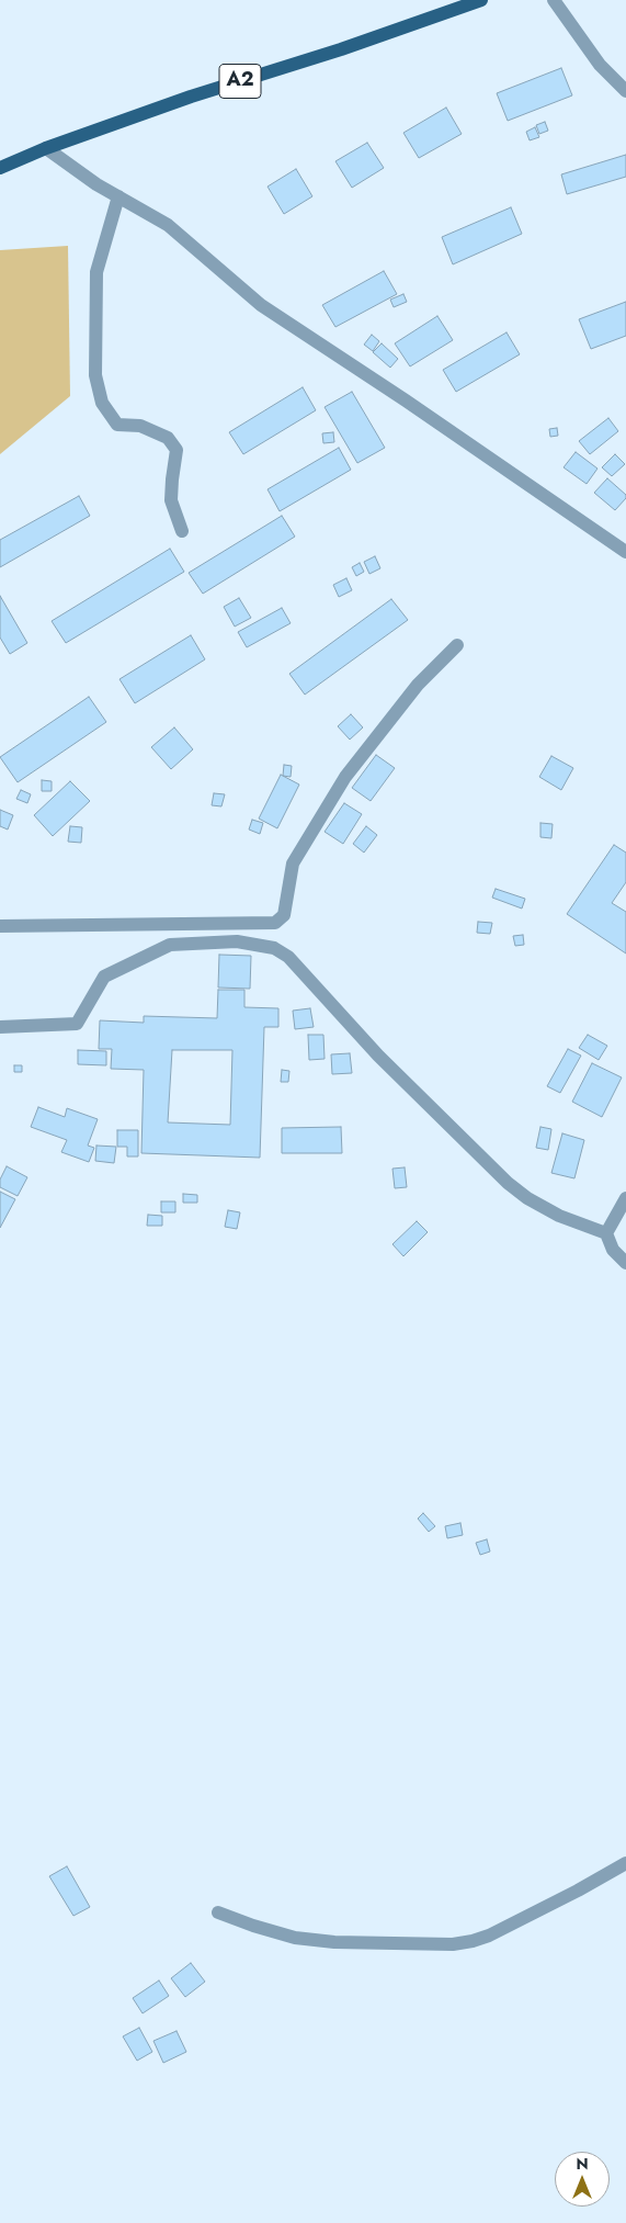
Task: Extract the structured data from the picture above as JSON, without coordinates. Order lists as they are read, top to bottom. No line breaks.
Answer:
{"streets":{"main road":["A2"]},"north":"top"}
